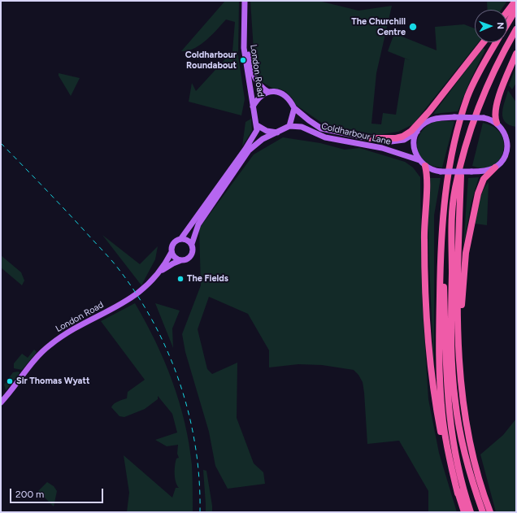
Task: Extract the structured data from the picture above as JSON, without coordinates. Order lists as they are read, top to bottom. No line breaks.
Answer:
{"streets":{"main road":["London Road","Coldharbour Lane"]},"crossings":[["London Road","Coldharbour Lane"]],"places":["The Churchill Centre","Coldharbour Roundabout","The Fields","Sir Thomas Wyatt"],"scale_bar":"200 m","north":"right"}
